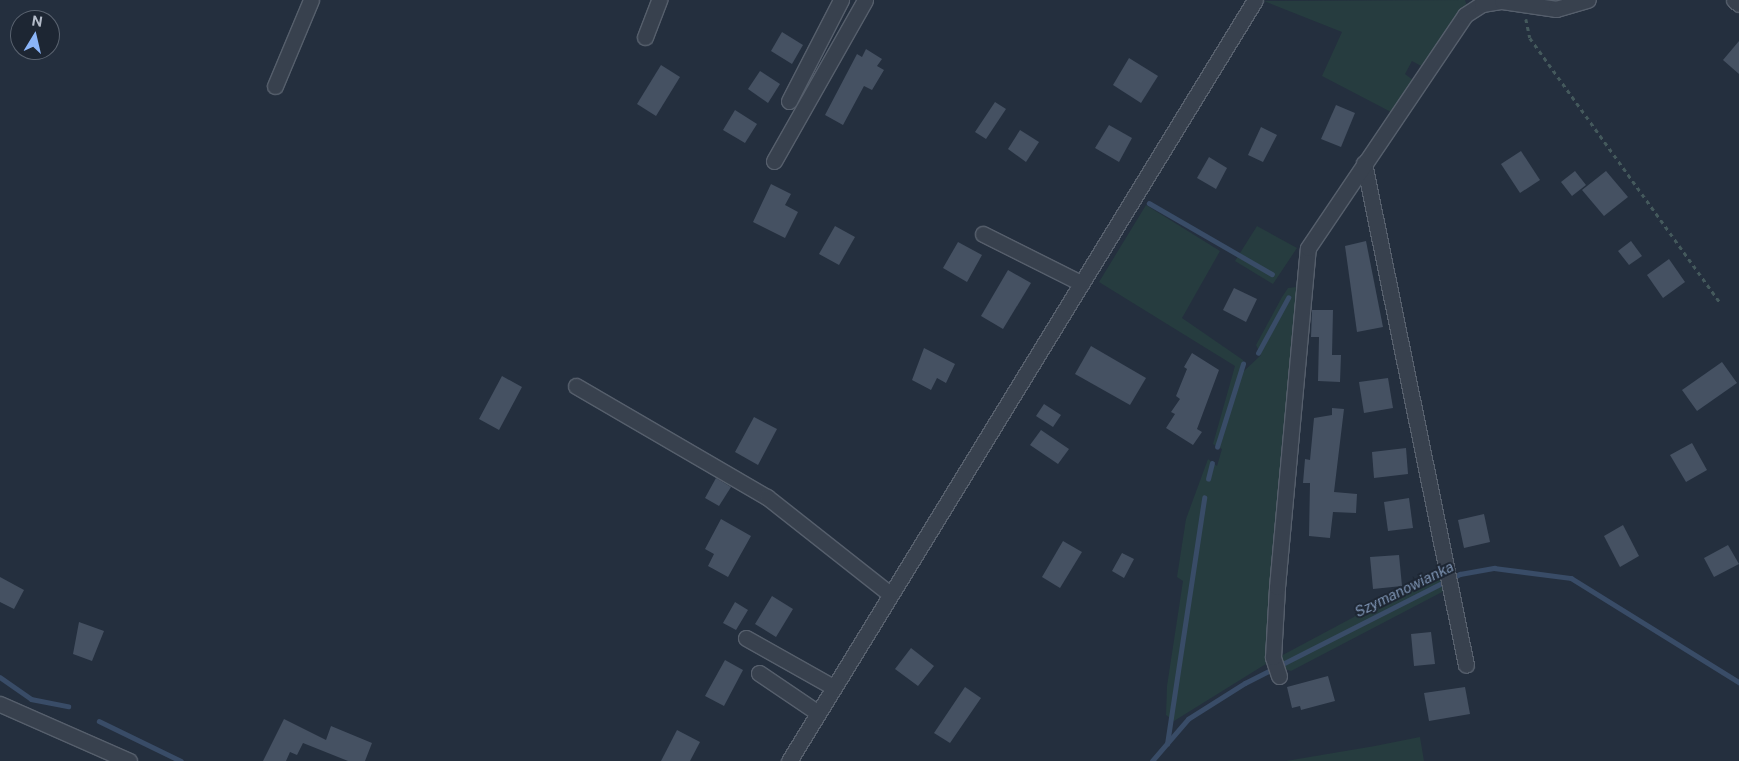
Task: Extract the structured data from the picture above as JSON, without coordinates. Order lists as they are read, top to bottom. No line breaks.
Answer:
{"water":["Szymanowianka"],"north":"top"}
